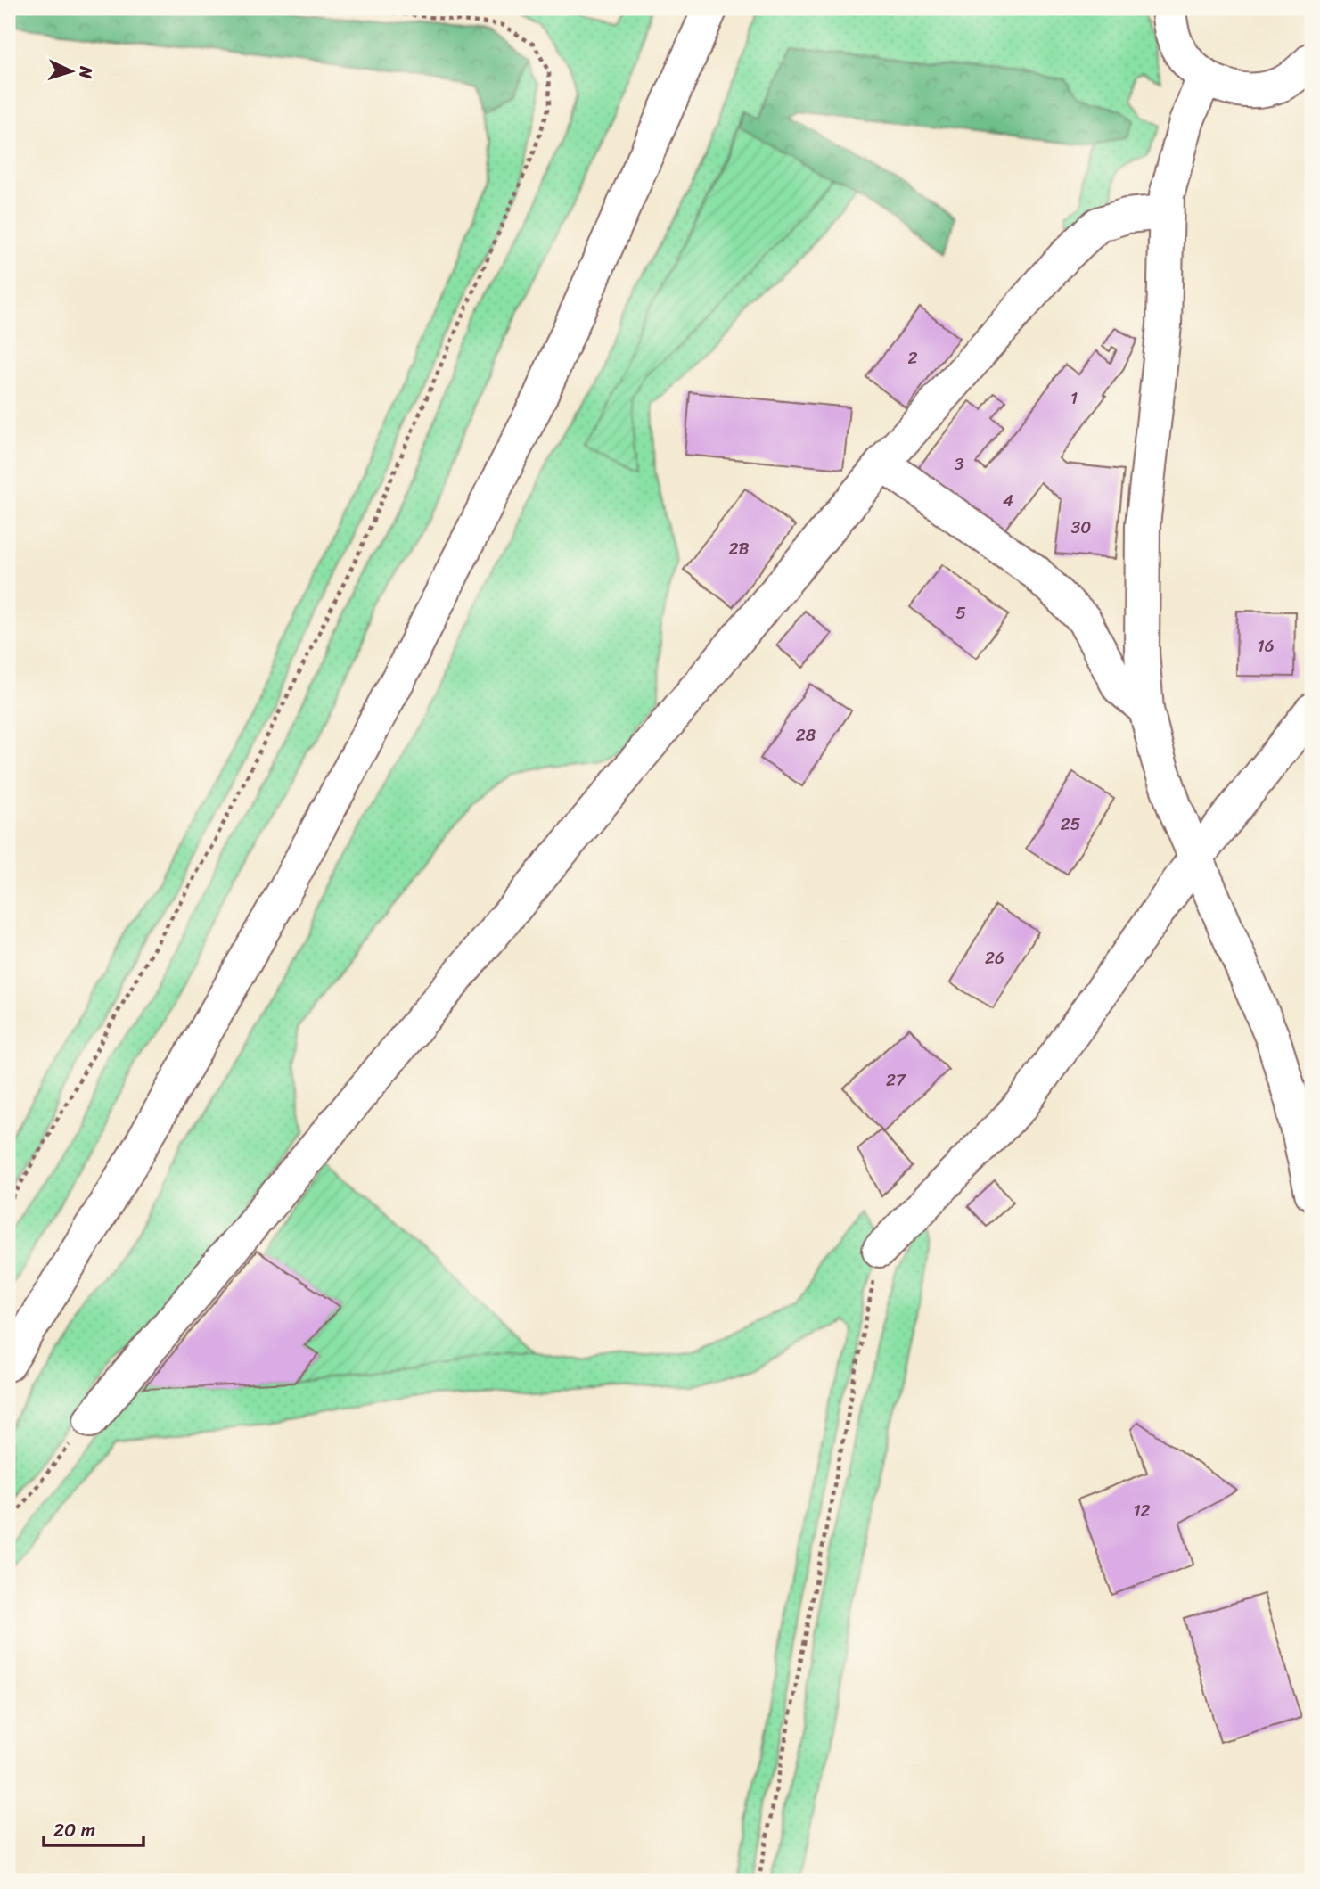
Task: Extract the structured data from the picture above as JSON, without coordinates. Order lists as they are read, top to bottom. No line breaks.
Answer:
{"house_numbers":["2","1","3","4","30","2B","5","16","28","25","26","27","12"],"scale_bar":"20 m","north":"right"}
